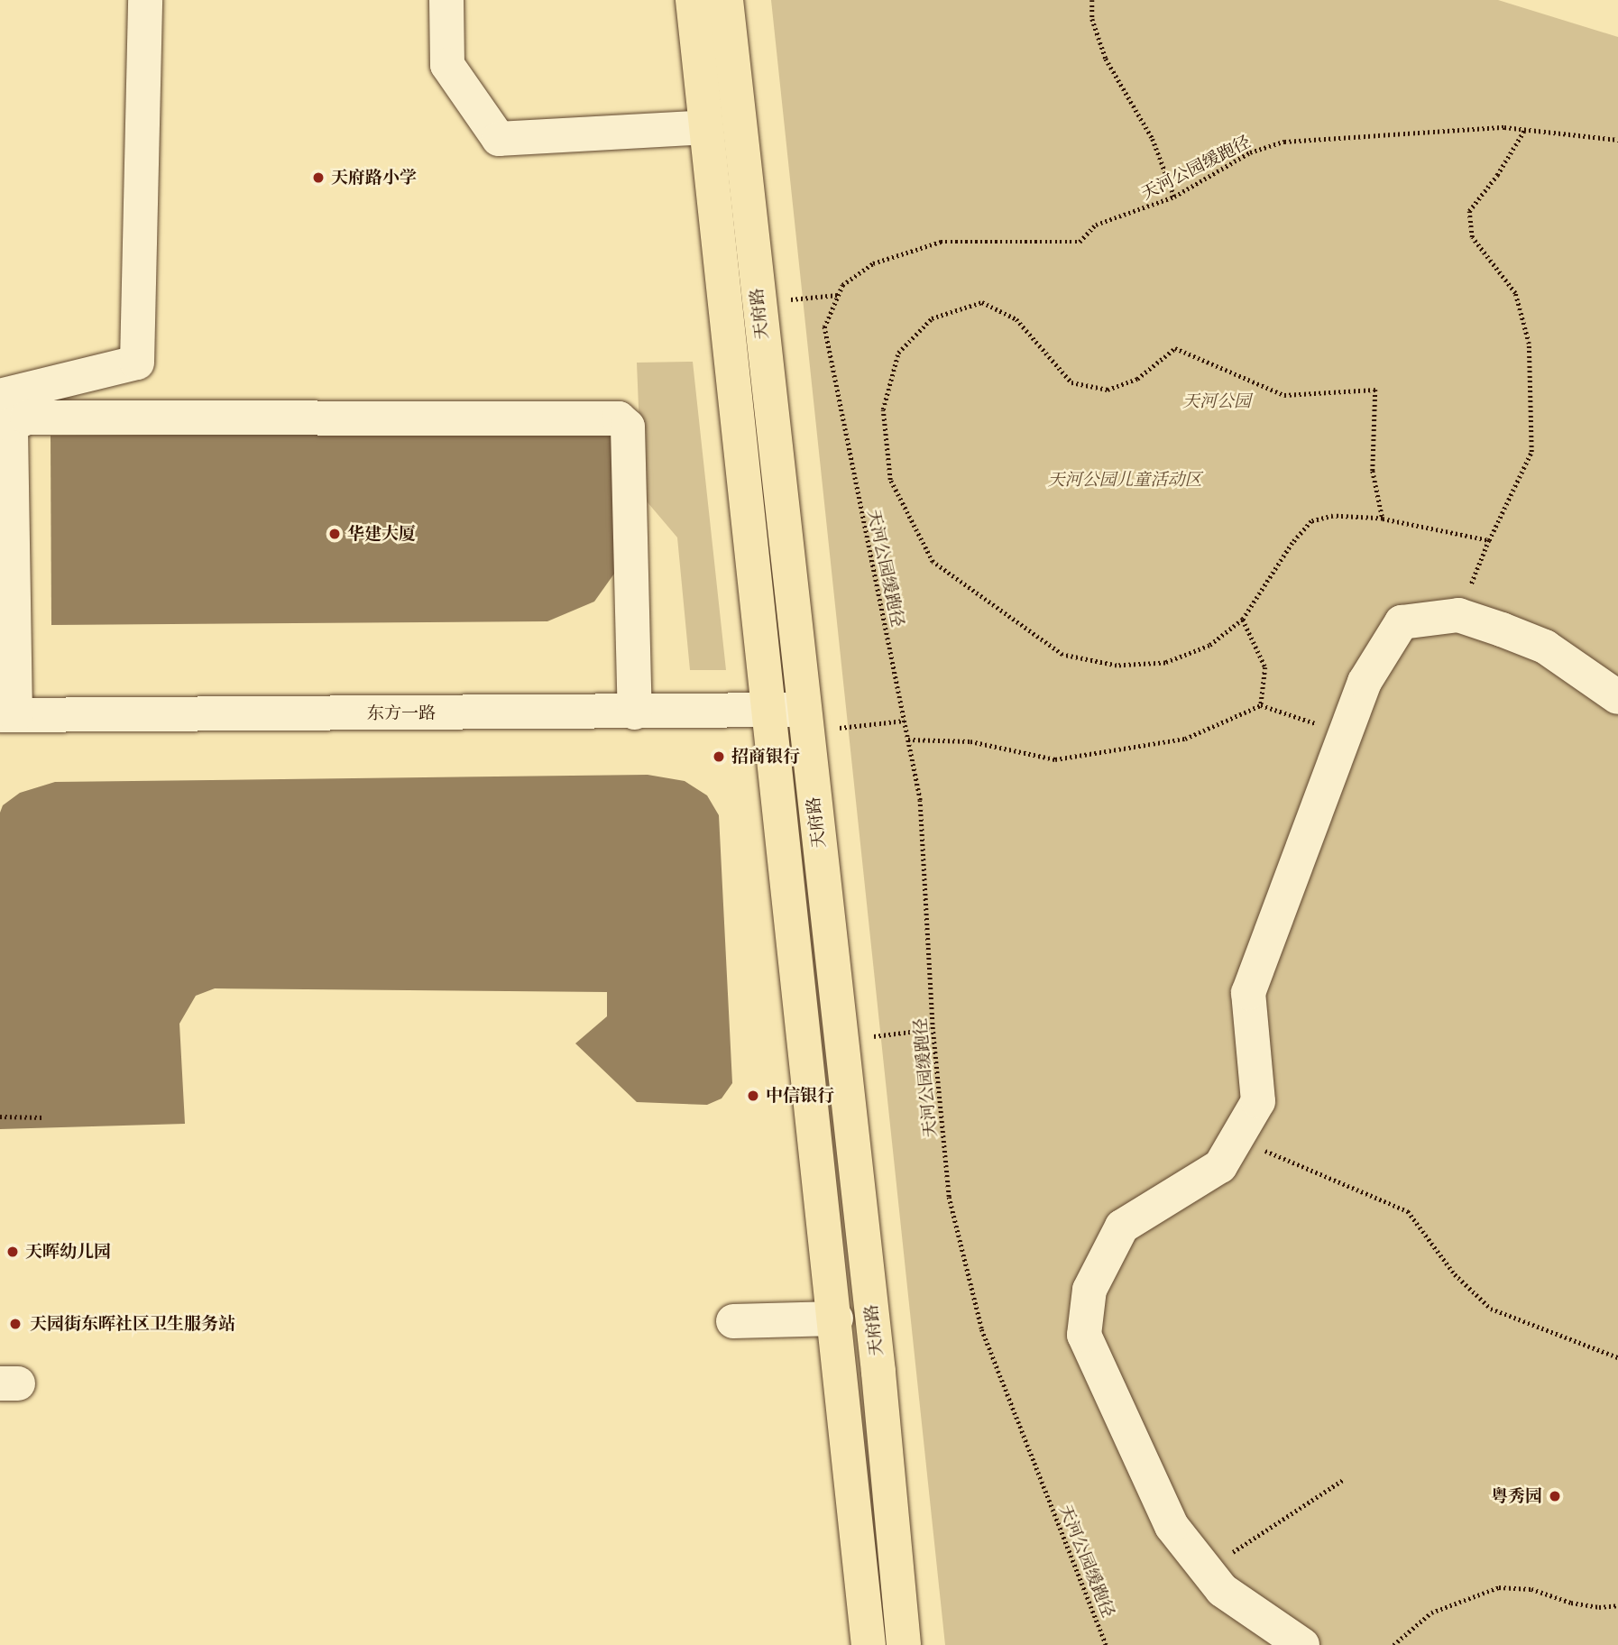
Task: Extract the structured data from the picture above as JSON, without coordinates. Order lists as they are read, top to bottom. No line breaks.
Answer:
{"streets":{"main road":["天府路"],"street":["东方一路"],"path":["天河公园缓跑径"]},"crossings":[["天府路","东方一路"]],"parks":["天河公园","天河公园儿童活动区"],"places":["天府路小学","华建大厦","招商银行","中信银行","天晖幼儿园","天园街东晖社区卫生服务站","粤秀园"]}
